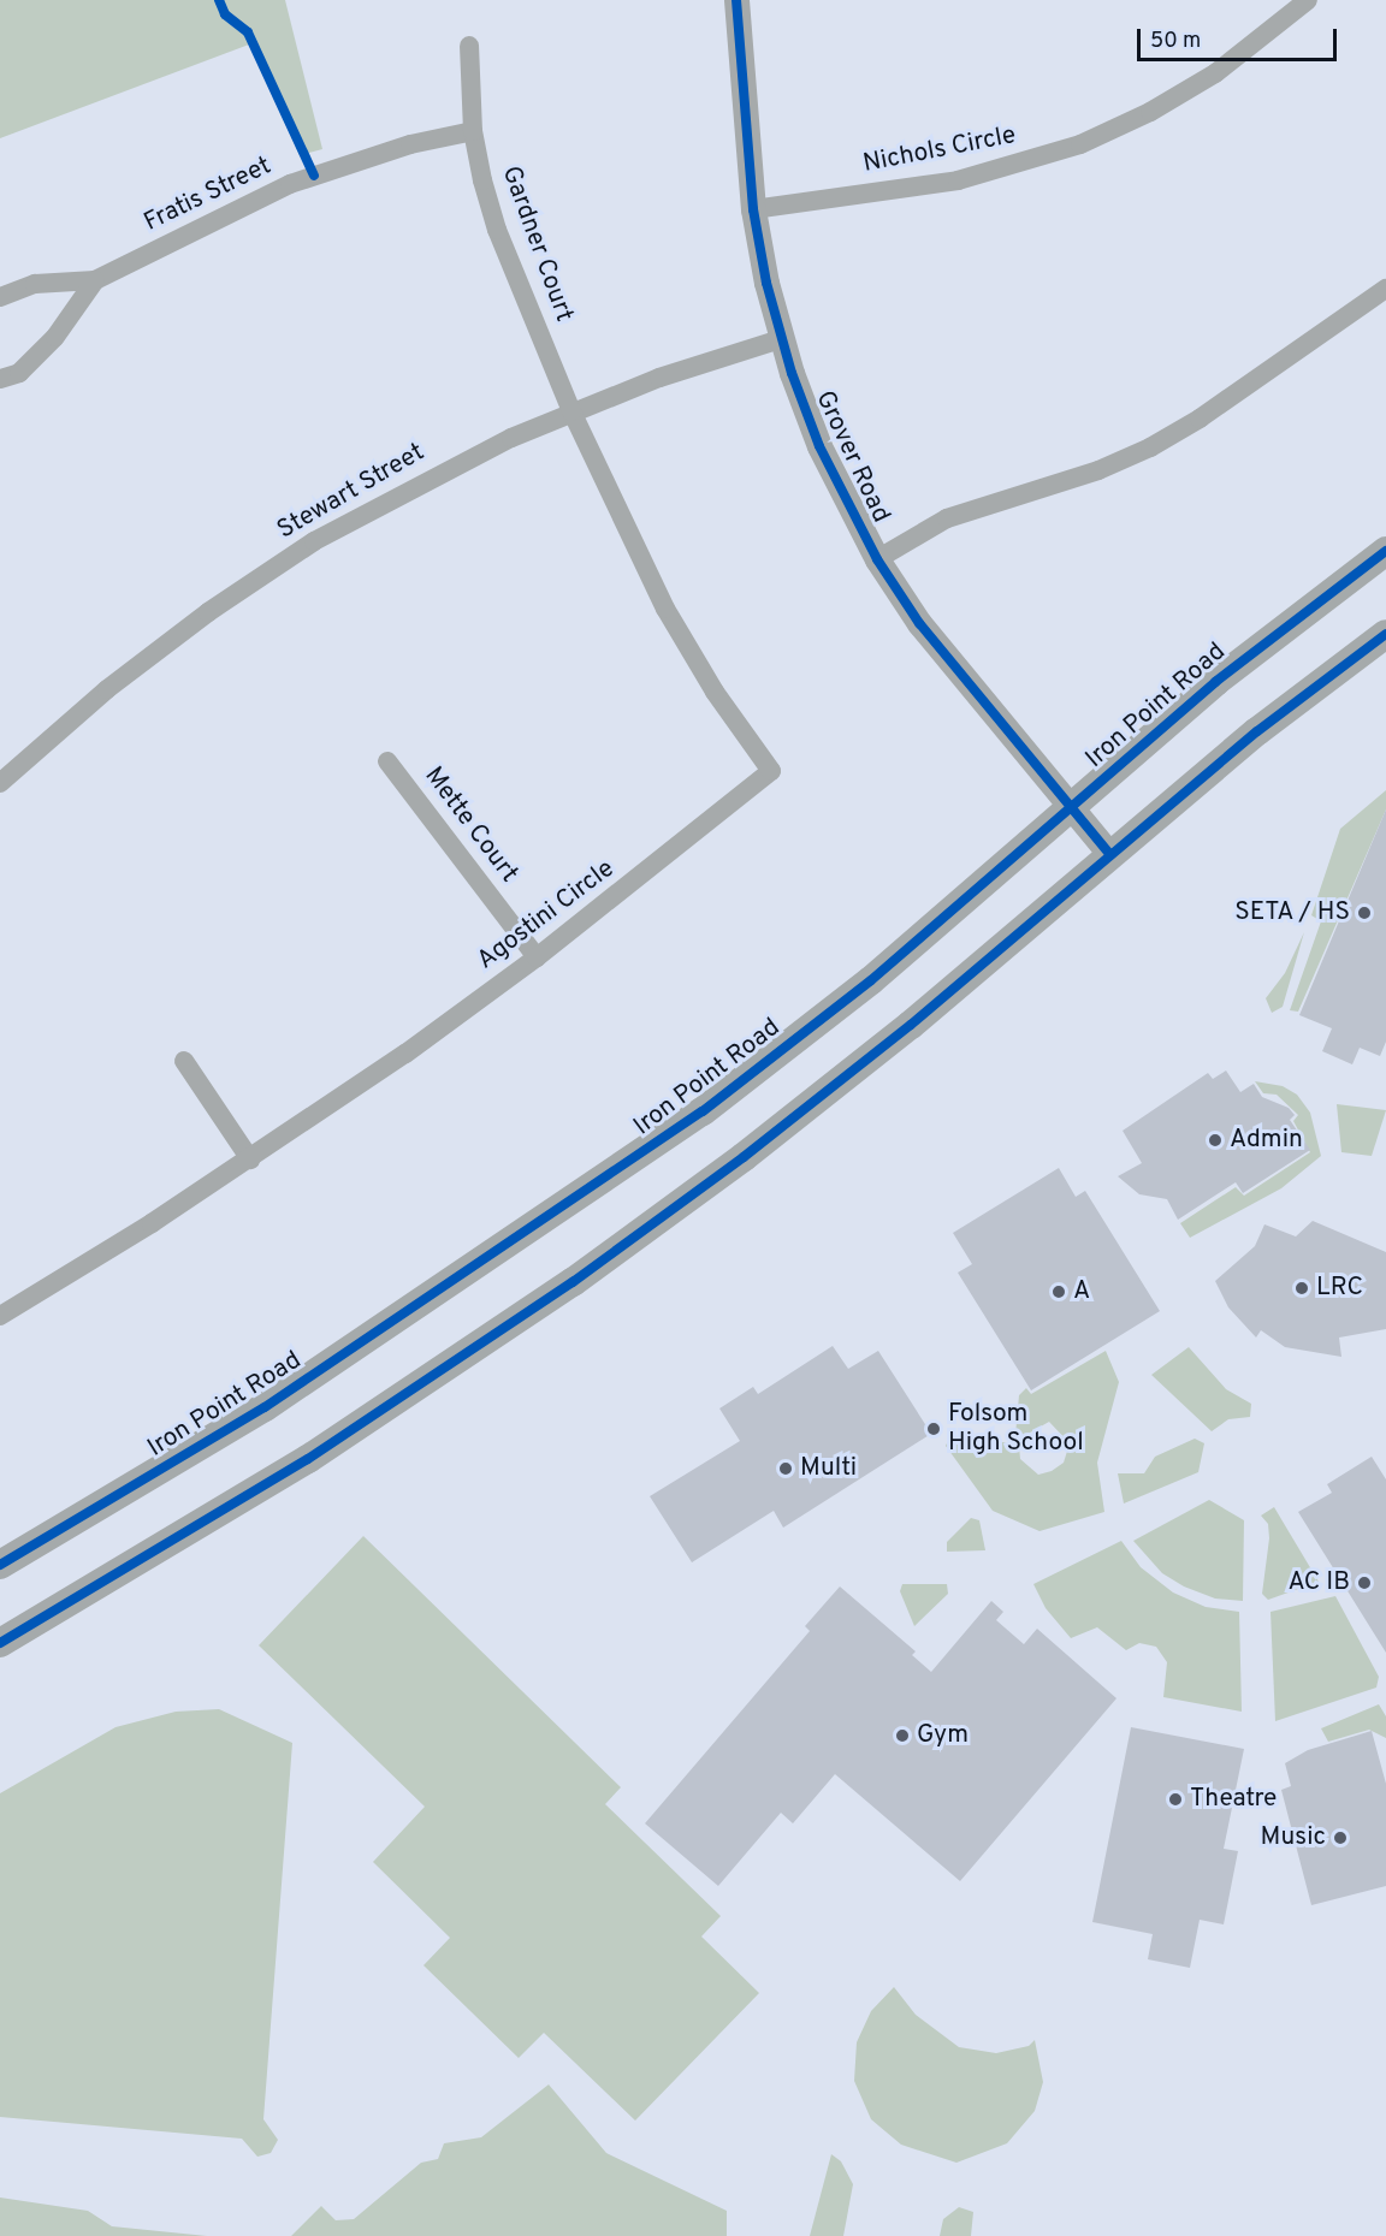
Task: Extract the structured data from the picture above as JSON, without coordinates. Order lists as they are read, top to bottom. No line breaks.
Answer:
{"streets":{"main road":["Iron Point Road"],"street":["Nichols Circle","Fratis Street","Gardner Court","Grover Road","Stewart Street","Mette Court","Agostini Circle"]},"crossings":[["Nichols Circle","Grover Road"],["Fratis Street","Gardner Court"],["Gardner Court","Stewart Street"],["Gardner Court","Agostini Circle"],["Grover Road","Stewart Street"],["Grover Road","Iron Point Road"],["Stewart Street","Agostini Circle"],["Mette Court","Agostini Circle"]],"places":["SETA / HS","Admin","LRC","A","Folsom High School","Multi","AC IB","Gym","Theatre","Music"],"scale_bar":"50 m"}
